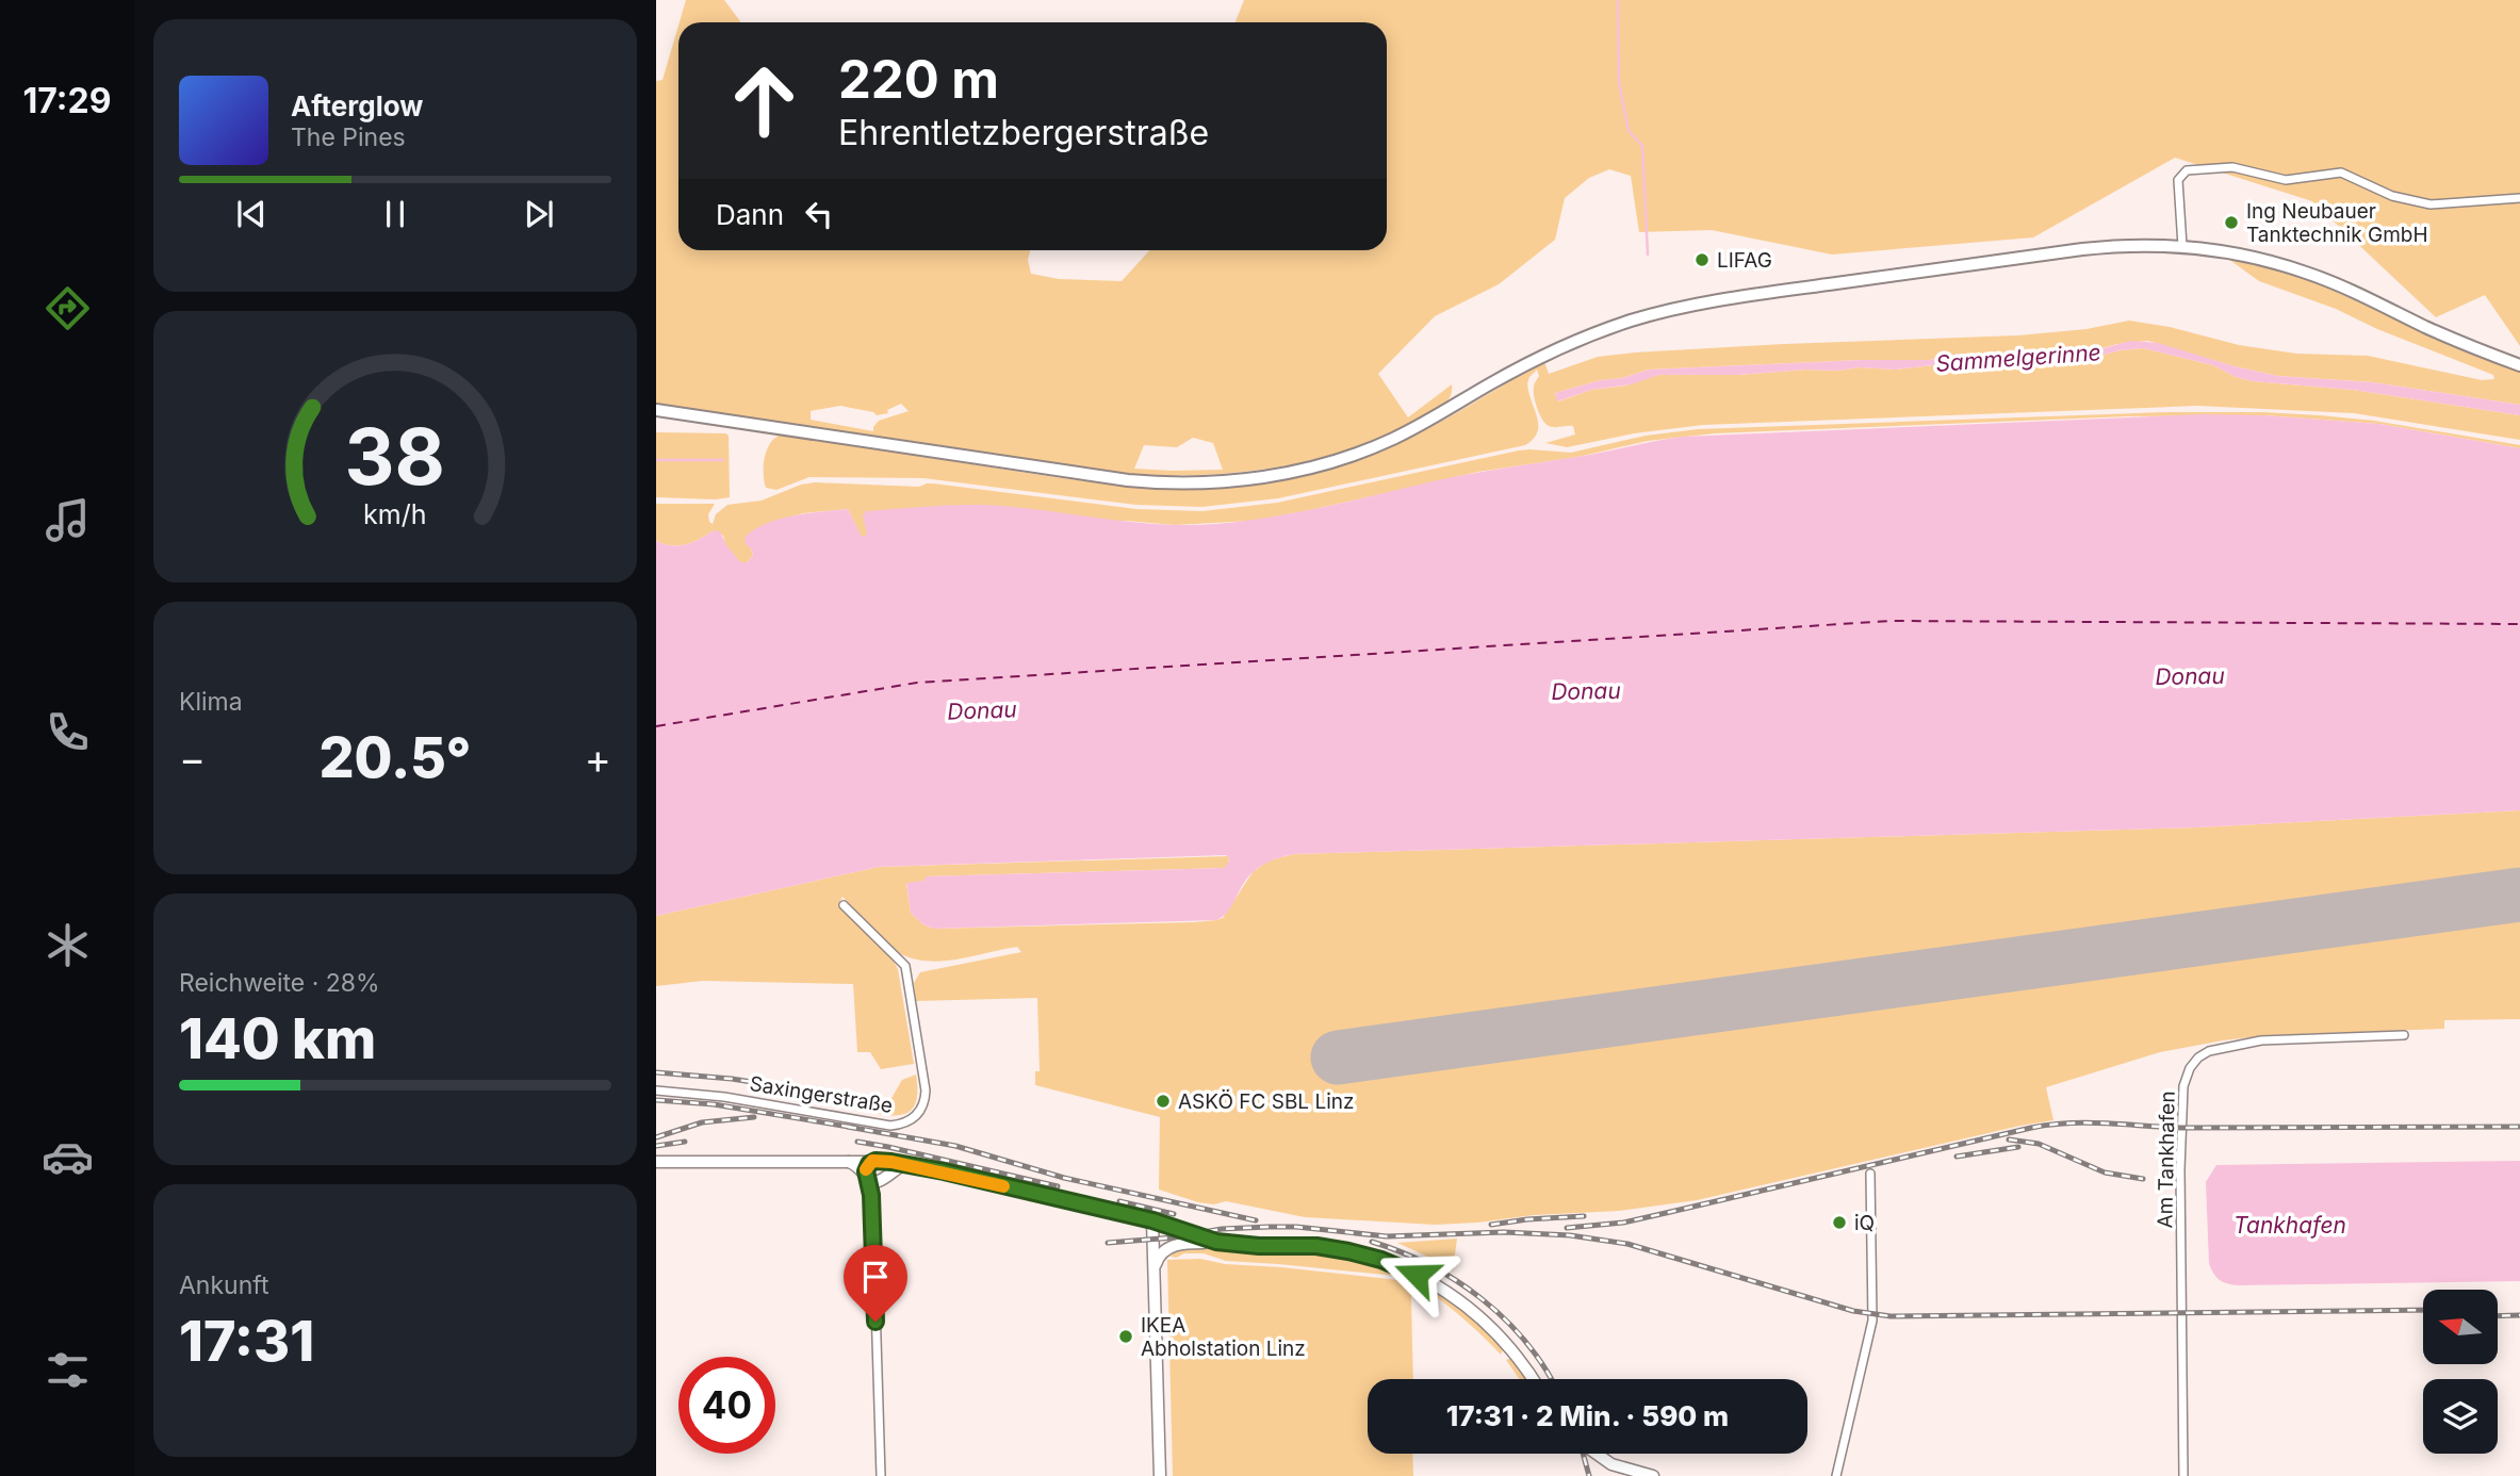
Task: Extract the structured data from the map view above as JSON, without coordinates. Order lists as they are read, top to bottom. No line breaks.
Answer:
{"streets":{"street":["Saxingerstraße","Am Tankhafen"]},"water":["Sammelgerinne","Donau","Tankhafen"],"places":["Ing Neubauer Tanktechnik GmbH","LIFAG","ASKÖ FC SBL Linz","iQ","IKEA Abholstation Linz"],"north":"left","page":{"tabs":"17:29","turn":["220 m","Ehrentletzbergerstraße"],"song":["Afterglow","The Pines"],"then":"Dann","tile":["Klima",["Reichweite · 28%","140 km"],["Ankunft","17:31"]],"heat":["−","20.5°","+"],"limit":"40","trip":"17:31 · 2 Min. · 590 m","gauge":["38","km/h"]}}
